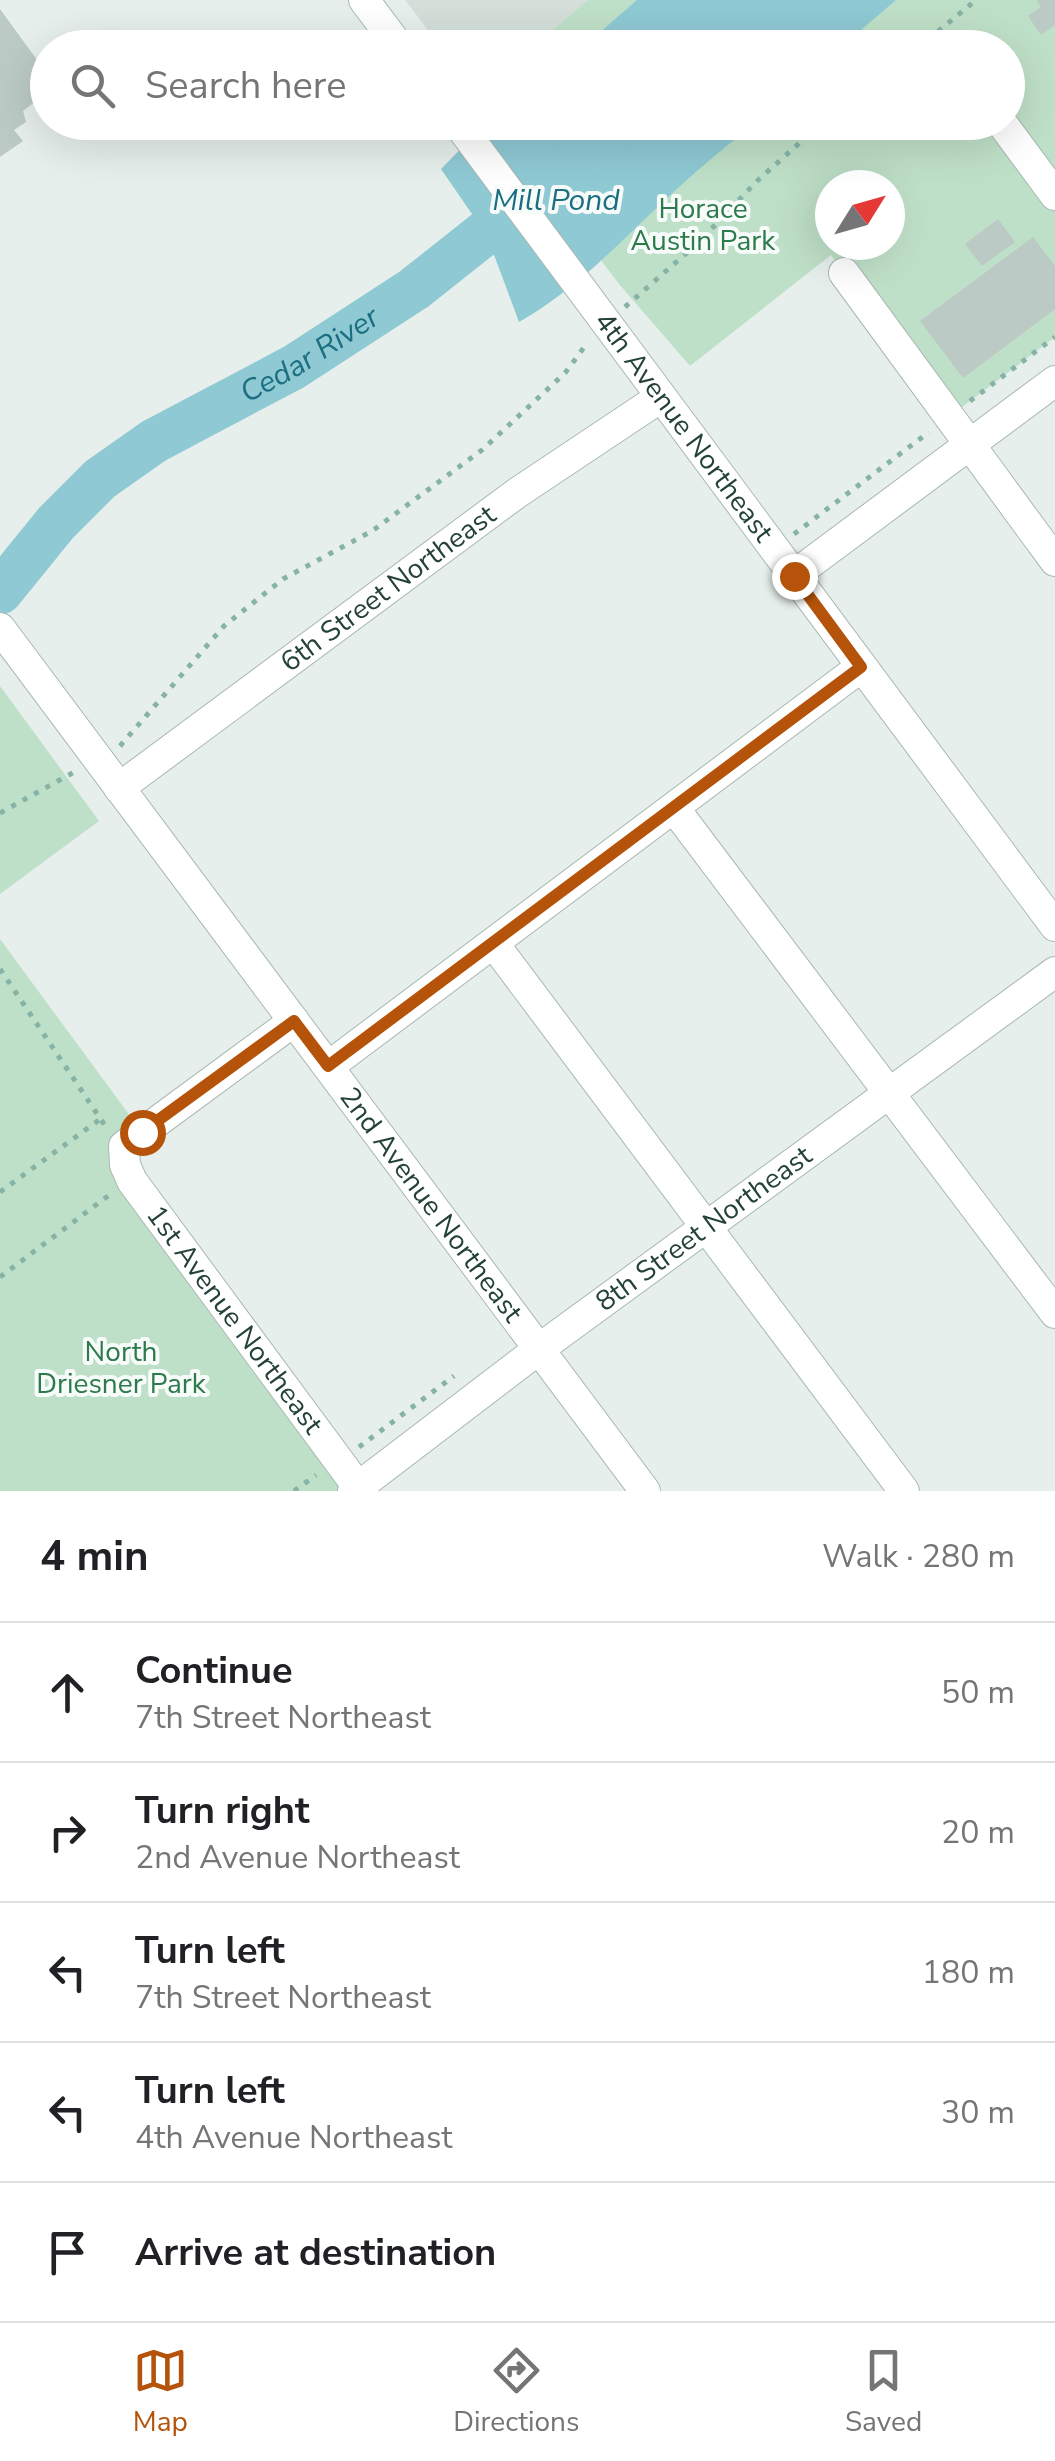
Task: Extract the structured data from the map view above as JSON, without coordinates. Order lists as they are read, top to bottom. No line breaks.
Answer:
{"streets":{"street":["4th Avenue Northeast","6th Street Northeast","2nd Avenue Northeast","8th Street Northeast","1st Avenue Northeast"]},"crossings":[["4th Avenue Northeast","6th Street Northeast"],["6th Street Northeast","2nd Avenue Northeast"],["2nd Avenue Northeast","8th Street Northeast"],["2nd Avenue Northeast","1st Avenue Northeast"],["8th Street Northeast","1st Avenue Northeast"]],"water":["Mill Pond","Cedar River"],"parks":["Horace Austin Park","North Driesner Park"],"north":"top right","page":{"search":"Search here","heading":["4 min","Walk · 280 m"],"list":[["Continue","7th Street Northeast","50 m"],["Turn right","2nd Avenue Northeast","20 m"],["Turn left","7th Street Northeast","180 m"],["Turn left","4th Avenue Northeast","30 m"],"Arrive at destination"],"nav":["Map","Directions","Saved"]}}
